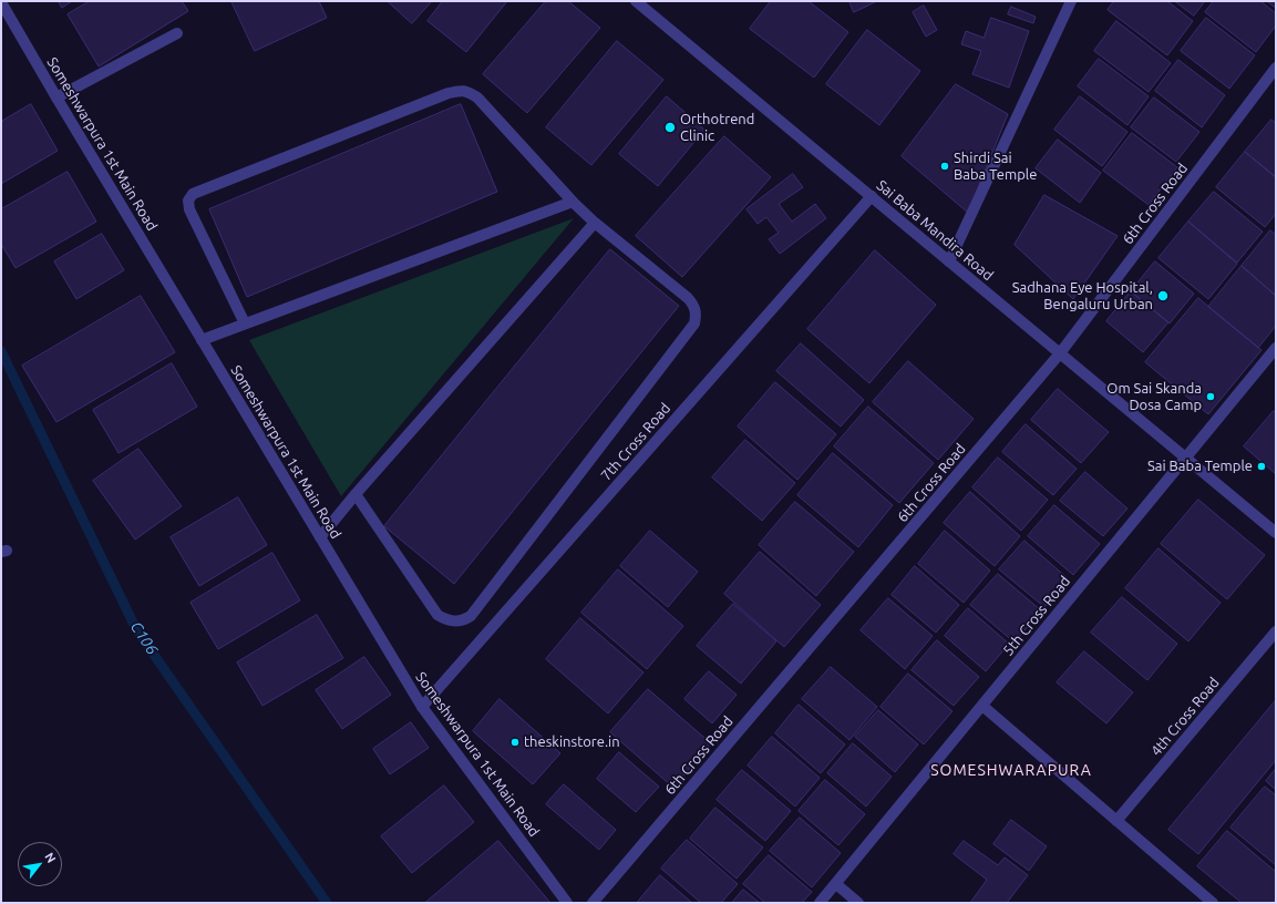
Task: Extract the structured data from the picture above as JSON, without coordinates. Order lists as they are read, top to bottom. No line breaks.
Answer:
{"streets":{"street":["Someshwarpura 1st Main Road","6th Cross Road","Sai Baba Mandira Road","7th Cross Road","5th Cross Road","4th Cross Road"]},"crossings":[["Someshwarpura 1st Main Road","7th Cross Road"],["6th Cross Road","Sai Baba Mandira Road"],["Sai Baba Mandira Road","7th Cross Road"],["Sai Baba Mandira Road","5th Cross Road"]],"districts":["SOMESHWARAPURA"],"water":["C106"],"places":["Orthotrend Clinic","Shirdi Sai Baba Temple","Sadhana Eye Hospital, Bengaluru Urban","Om Sai Skanda Dosa Camp","Sai Baba Temple","theskinstore.in"],"north":"top right"}
